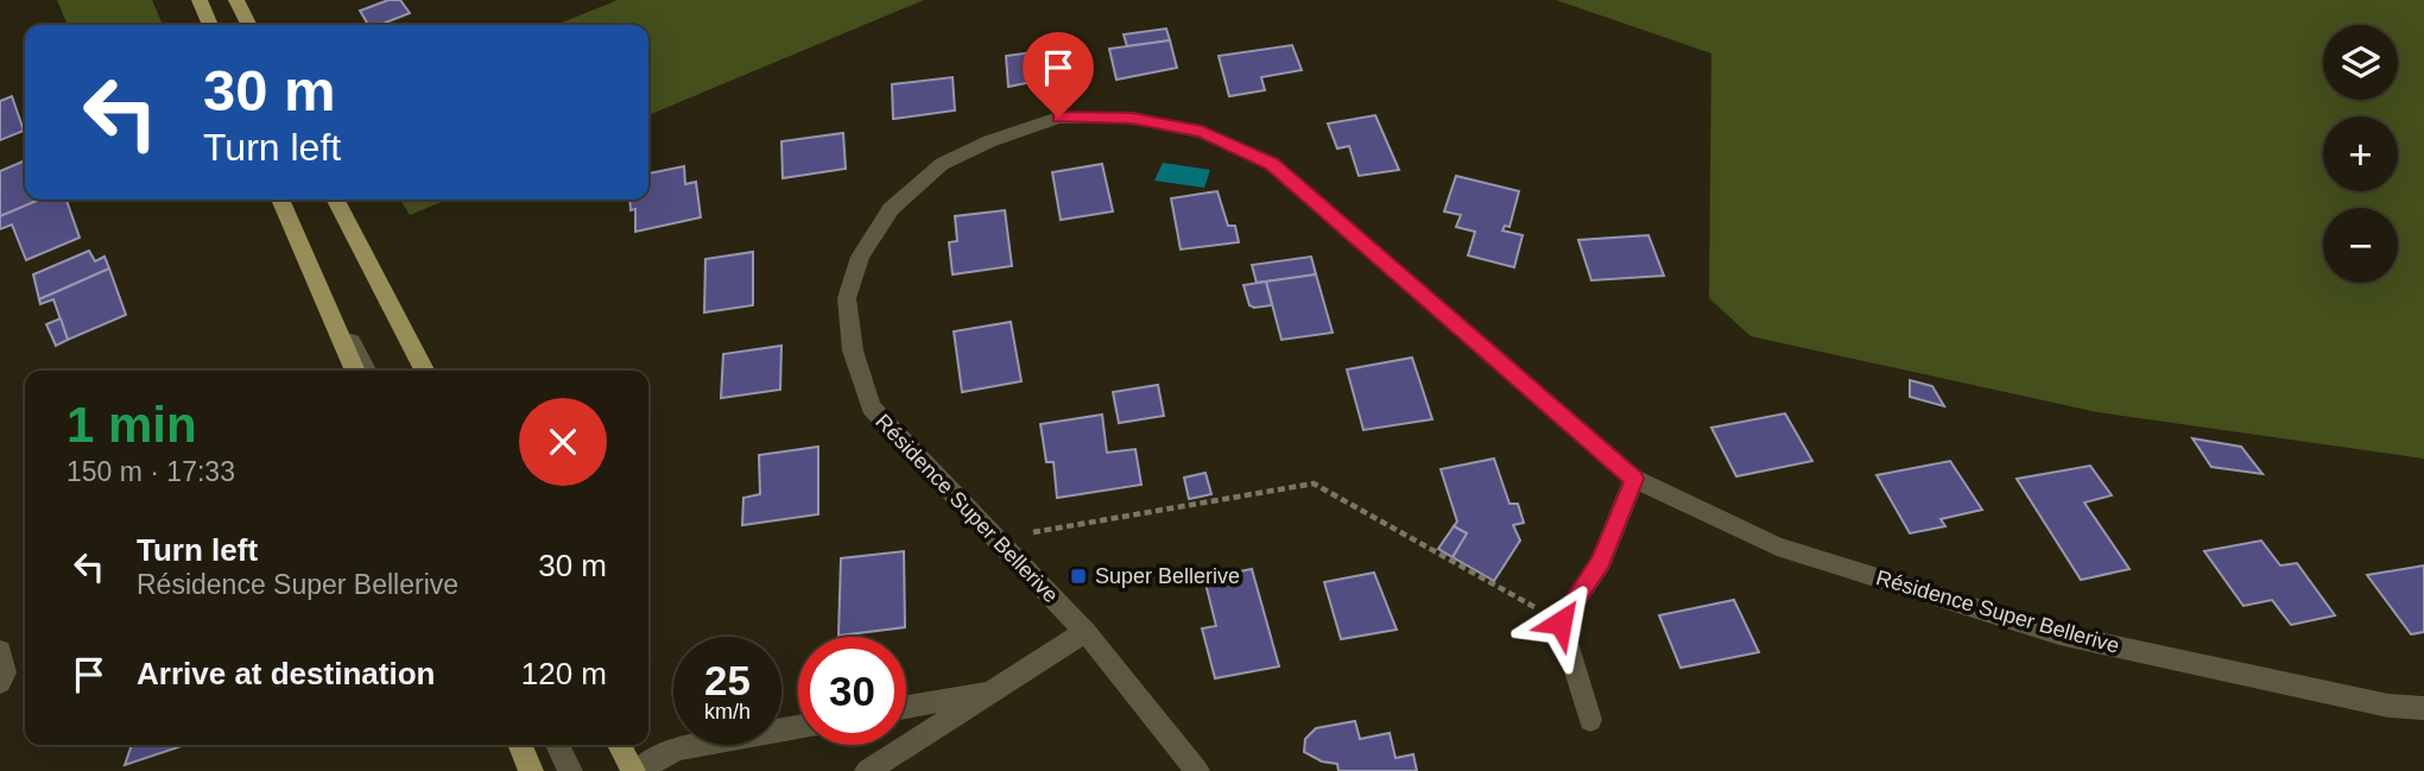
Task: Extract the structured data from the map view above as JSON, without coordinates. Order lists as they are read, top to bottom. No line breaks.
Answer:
{"streets":{"street":["Résidence Super Bellerive"]},"places":{"transit":["Super Bellerive"]},"page":{"map_buttons":["+","−"],"turn":["30 m","Turn left"],"heading":["1 min","150 m · 17:33"],"list":[{"name":"Turn left","note":"Résidence Super Bellerive","value":"30 m"},{"name":"Arrive at destination","value":"120 m"}],"speed":"25 km/h","limit":"30"}}
